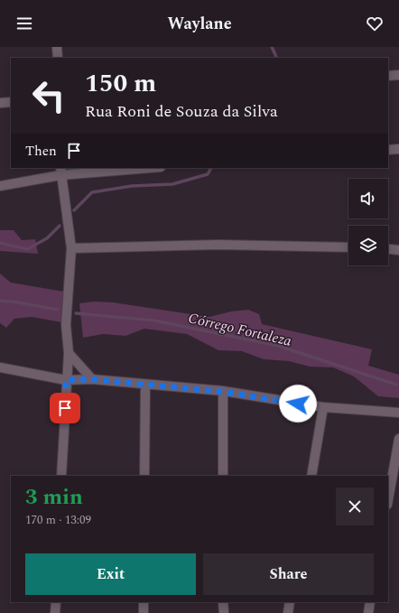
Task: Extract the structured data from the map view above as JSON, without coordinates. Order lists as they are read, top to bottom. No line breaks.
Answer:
{"water":["Córrego Fortaleza"],"page":{"header":"Waylane","turn":["150 m","Rua Roni de Souza da Silva"],"then":"Then","heading":["3 min","170 m · 13:09"],"buttons":["Exit","Share"]}}
